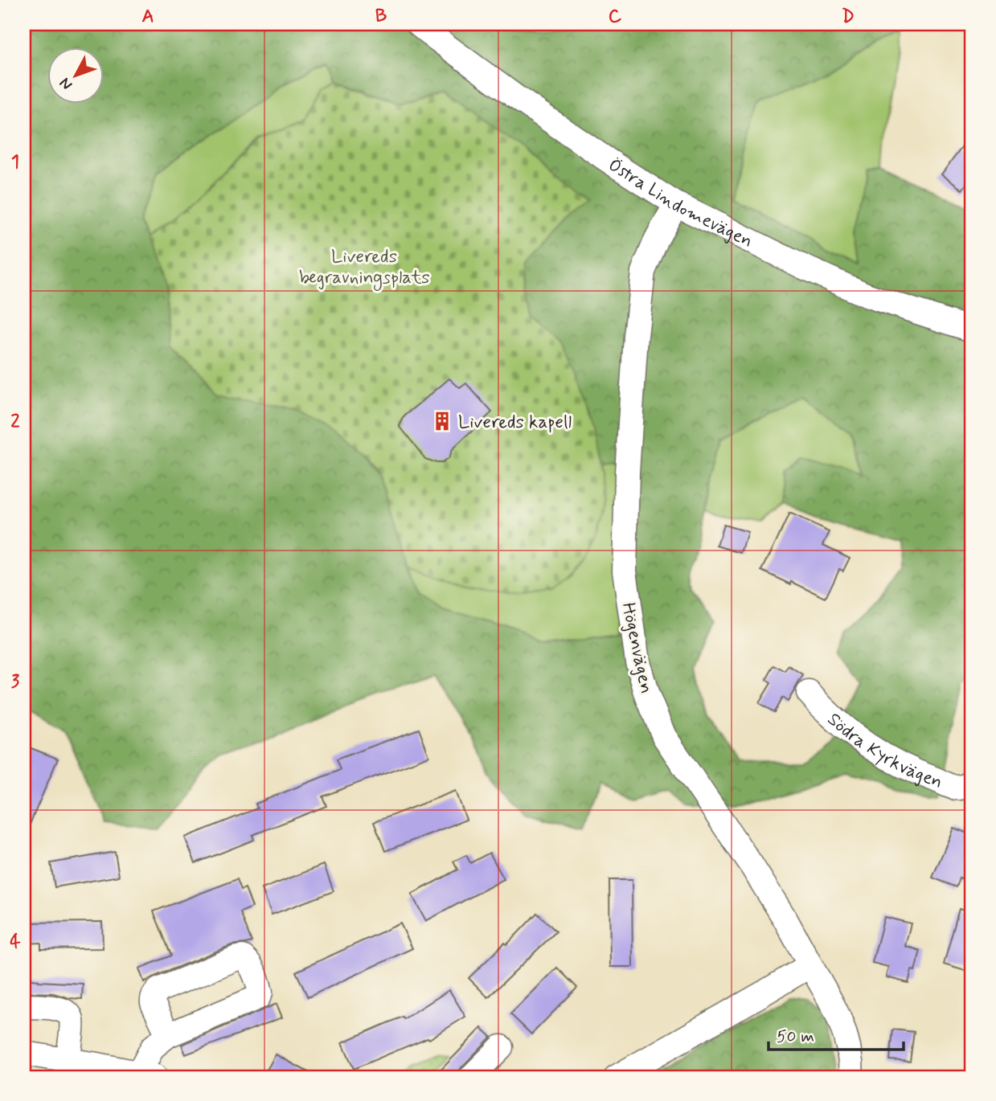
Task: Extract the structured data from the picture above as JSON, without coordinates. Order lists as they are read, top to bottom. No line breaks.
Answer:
{"streets":{"street":["Östra Lindomevägen","Högenvägen","Södra Kyrkvägen"]},"crossings":[["Östra Lindomevägen","Högenvägen"]],"parks":["Livereds begravningsplats"],"places":{"building":["Livereds kapell"]},"scale_bar":"50 m","north":"bottom left","grid":{"columns":["A","B","C","D"],"rows":["1","2","3","4"]}}
